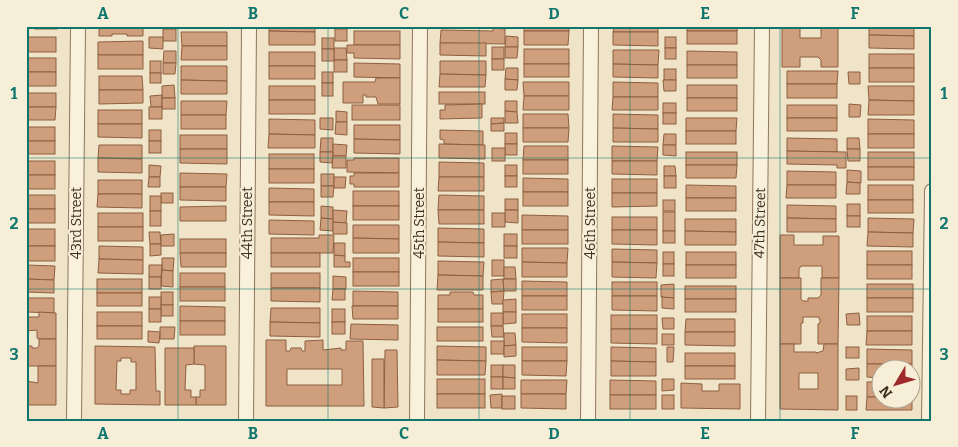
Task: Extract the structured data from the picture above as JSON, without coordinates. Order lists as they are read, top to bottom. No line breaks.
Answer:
{"streets":{"street":["43rd Street","44th Street","45th Street","46th Street","47th Street"]},"north":"bottom left","grid":{"columns":["A","B","C","D","E","F"],"rows":["1","2","3"]}}
